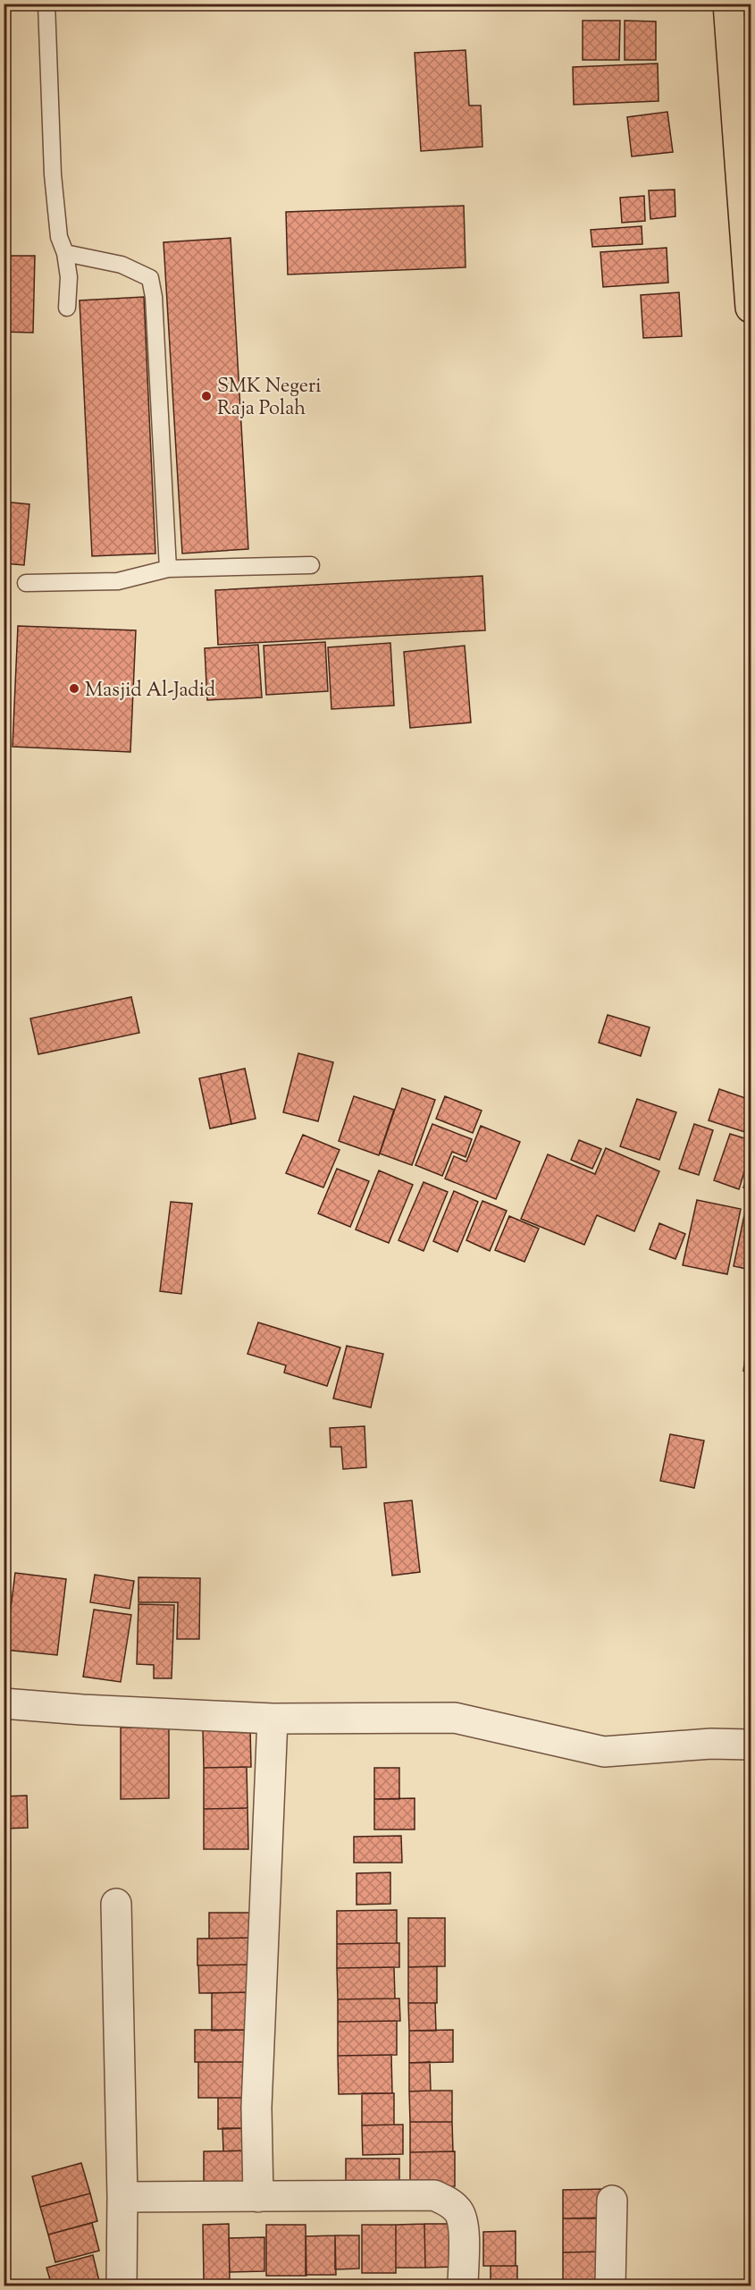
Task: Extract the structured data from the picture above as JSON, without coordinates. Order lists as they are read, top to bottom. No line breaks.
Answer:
{"places":["SMK Negeri Raja Polah","Masjid Al-Jadid"]}
